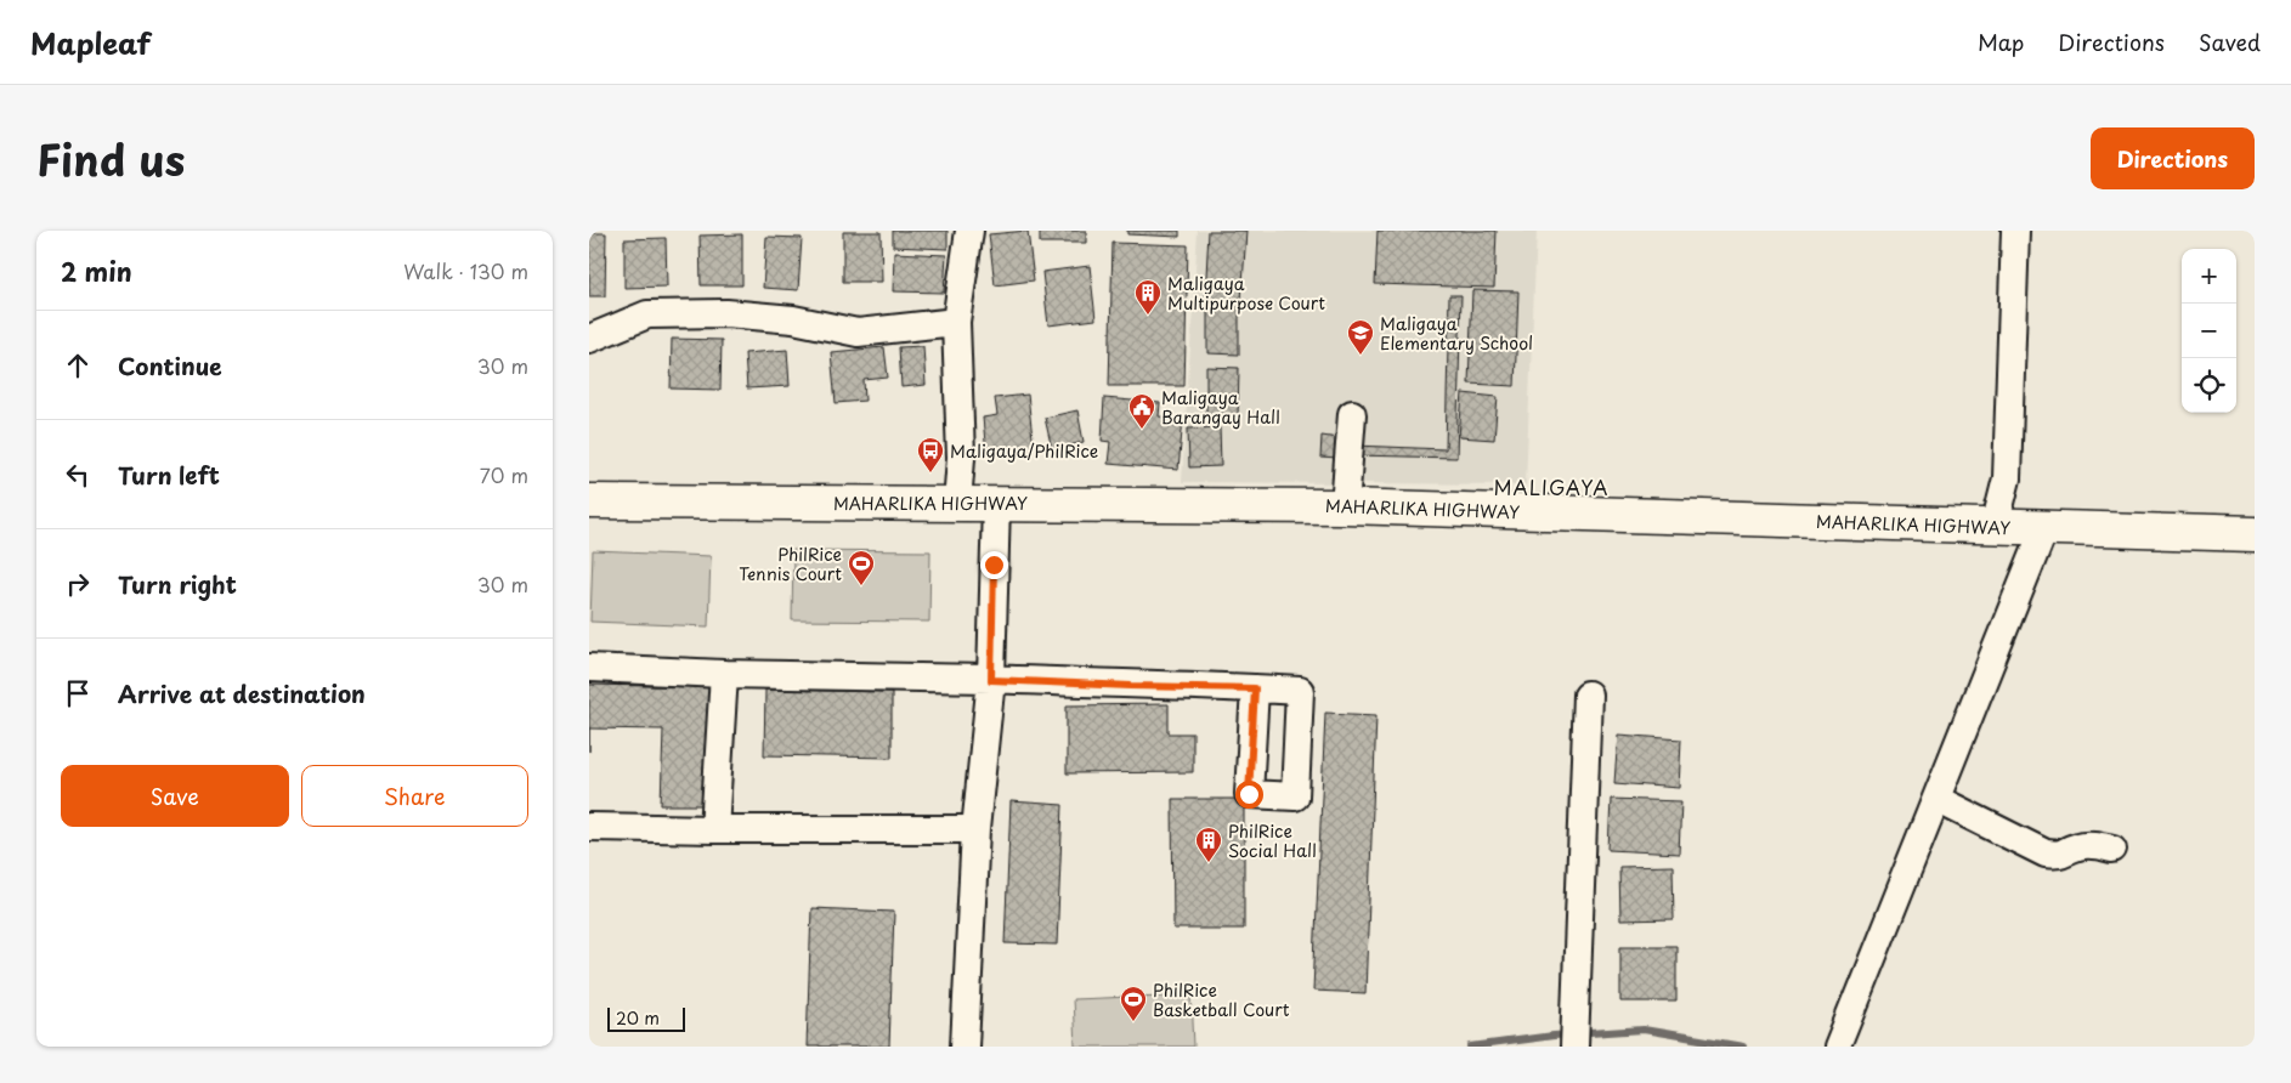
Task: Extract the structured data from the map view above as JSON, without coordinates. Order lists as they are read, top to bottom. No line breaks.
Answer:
{"streets":{"highway":["MAHARLIKA HIGHWAY"]},"districts":["MALIGAYA"],"places":{"building":["Maligaya Multipurpose Court","PhilRice Social Hall"],"school or university":["Maligaya Elementary School"],"public building":["Maligaya Barangay Hall"],"bus stop":["Maligaya/PhilRice"],"sports":["PhilRice Tennis Court","PhilRice Basketball Court"]},"scale_bar":"20 m","page":{"header":"Mapleaf","nav":["Map","Directions","Saved"],"title":"Find us","buttons":["Directions",["Save","Share"]],"heading":["2 min","Walk · 130 m"],"map_buttons":["+","−"],"list":[["Continue","30 m"],["Turn left","70 m"],["Turn right","30 m"],"Arrive at destination"],"scale":"20 m"}}
